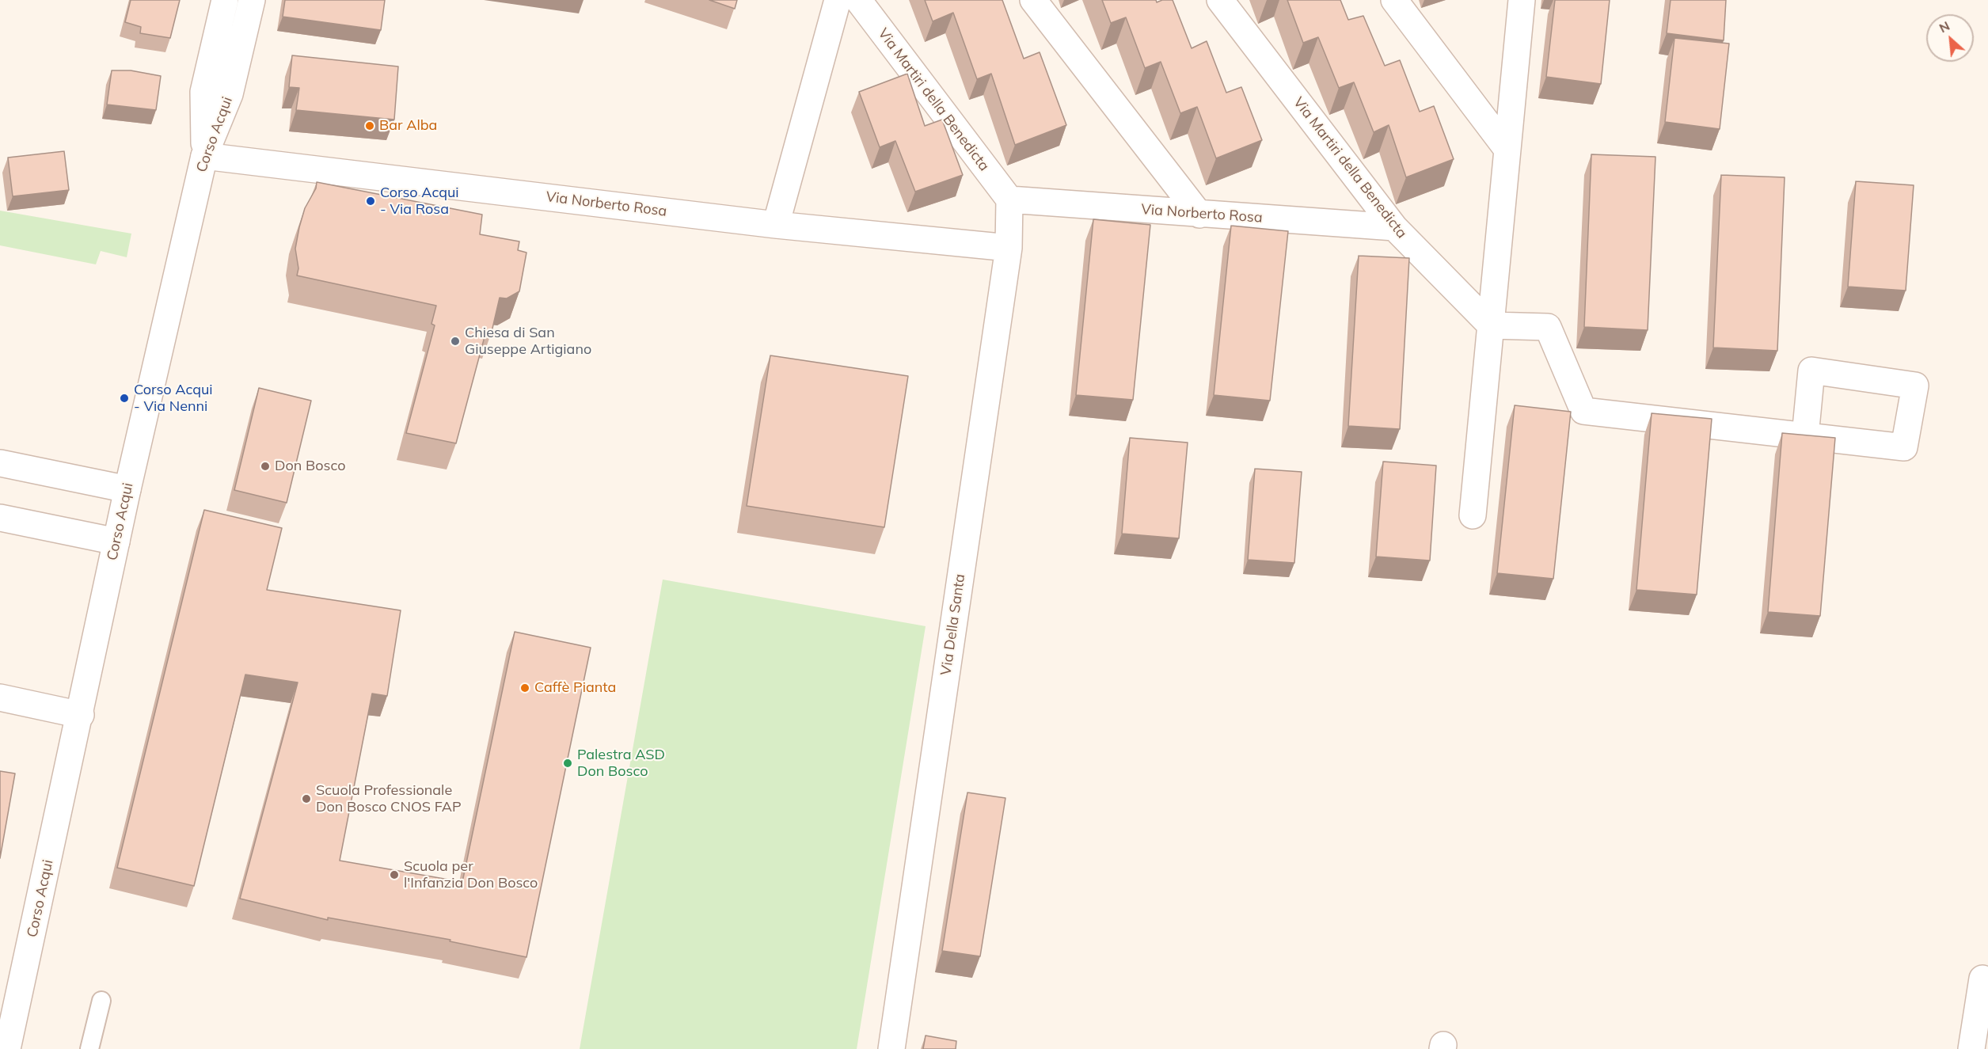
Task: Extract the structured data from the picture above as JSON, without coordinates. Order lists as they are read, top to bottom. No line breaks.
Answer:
{"streets":{"street":["Via Martiri della Benedicta","Corso Acqui","Via Norberto Rosa","Via Della Santa"]},"crossings":[["Via Martiri della Benedicta","Via Norberto Rosa"],["Via Martiri della Benedicta","Via Della Santa"],["Corso Acqui","Via Norberto Rosa"],["Via Norberto Rosa","Via Della Santa"]],"places":["Bar Alba","Corso Acqui - Via Rosa","Chiesa di San Giuseppe Artigiano","Corso Acqui - Via Nenni","Don Bosco","Caffè Pianta","Palestra ASD Don Bosco","Scuola Professionale Don Bosco CNOS FAP","Scuola per l'Infanzia Don Bosco"],"north":"top left"}
